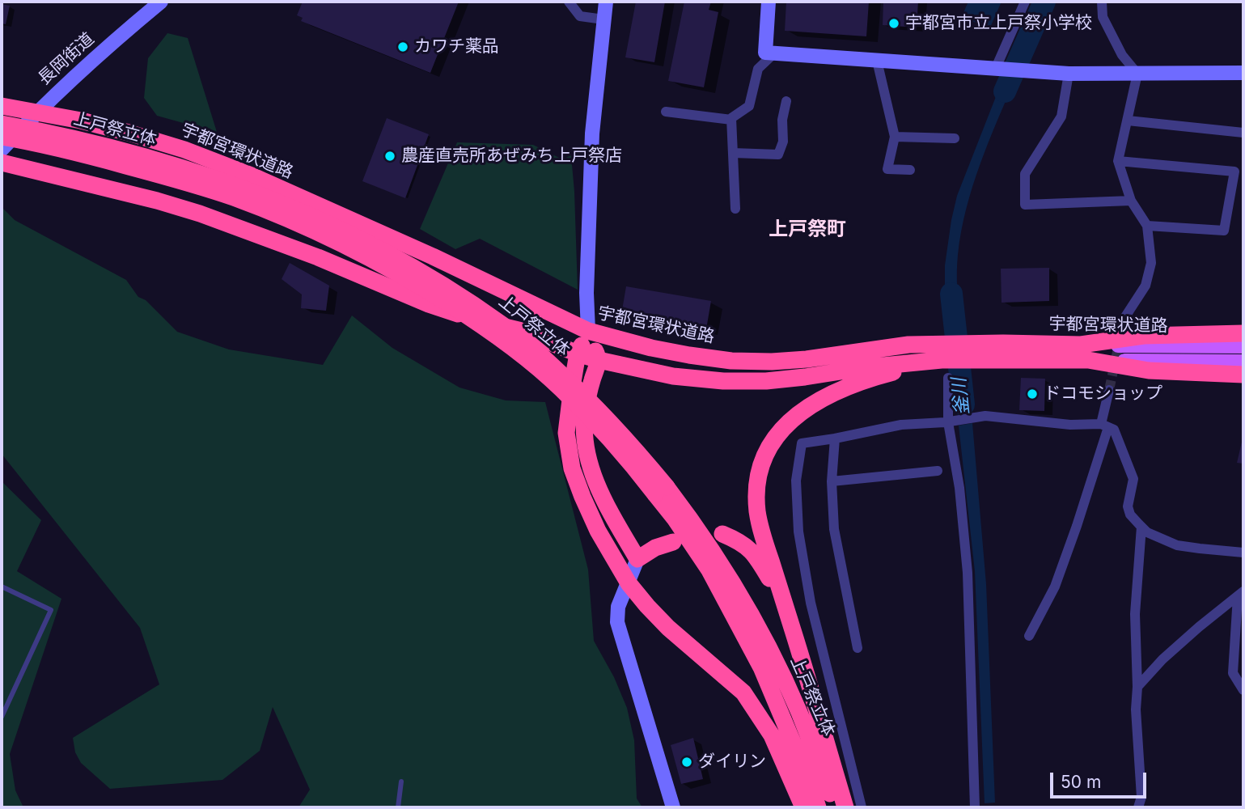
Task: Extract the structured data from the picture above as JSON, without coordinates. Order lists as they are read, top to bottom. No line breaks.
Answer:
{"streets":{"highway":["上戸祭立体","宇都宮環状道路"],"street":["長岡街道"]},"crossings":[["長岡街道","宇都宮環状道路"]],"districts":["上戸祭町"],"water":["釜川"],"places":["宇都宮市立上戸祭小学校","カワチ薬品","農産直売所あぜみち上戸祭店","ドコモショップ","ダイリン"],"scale_bar":"50 m"}
